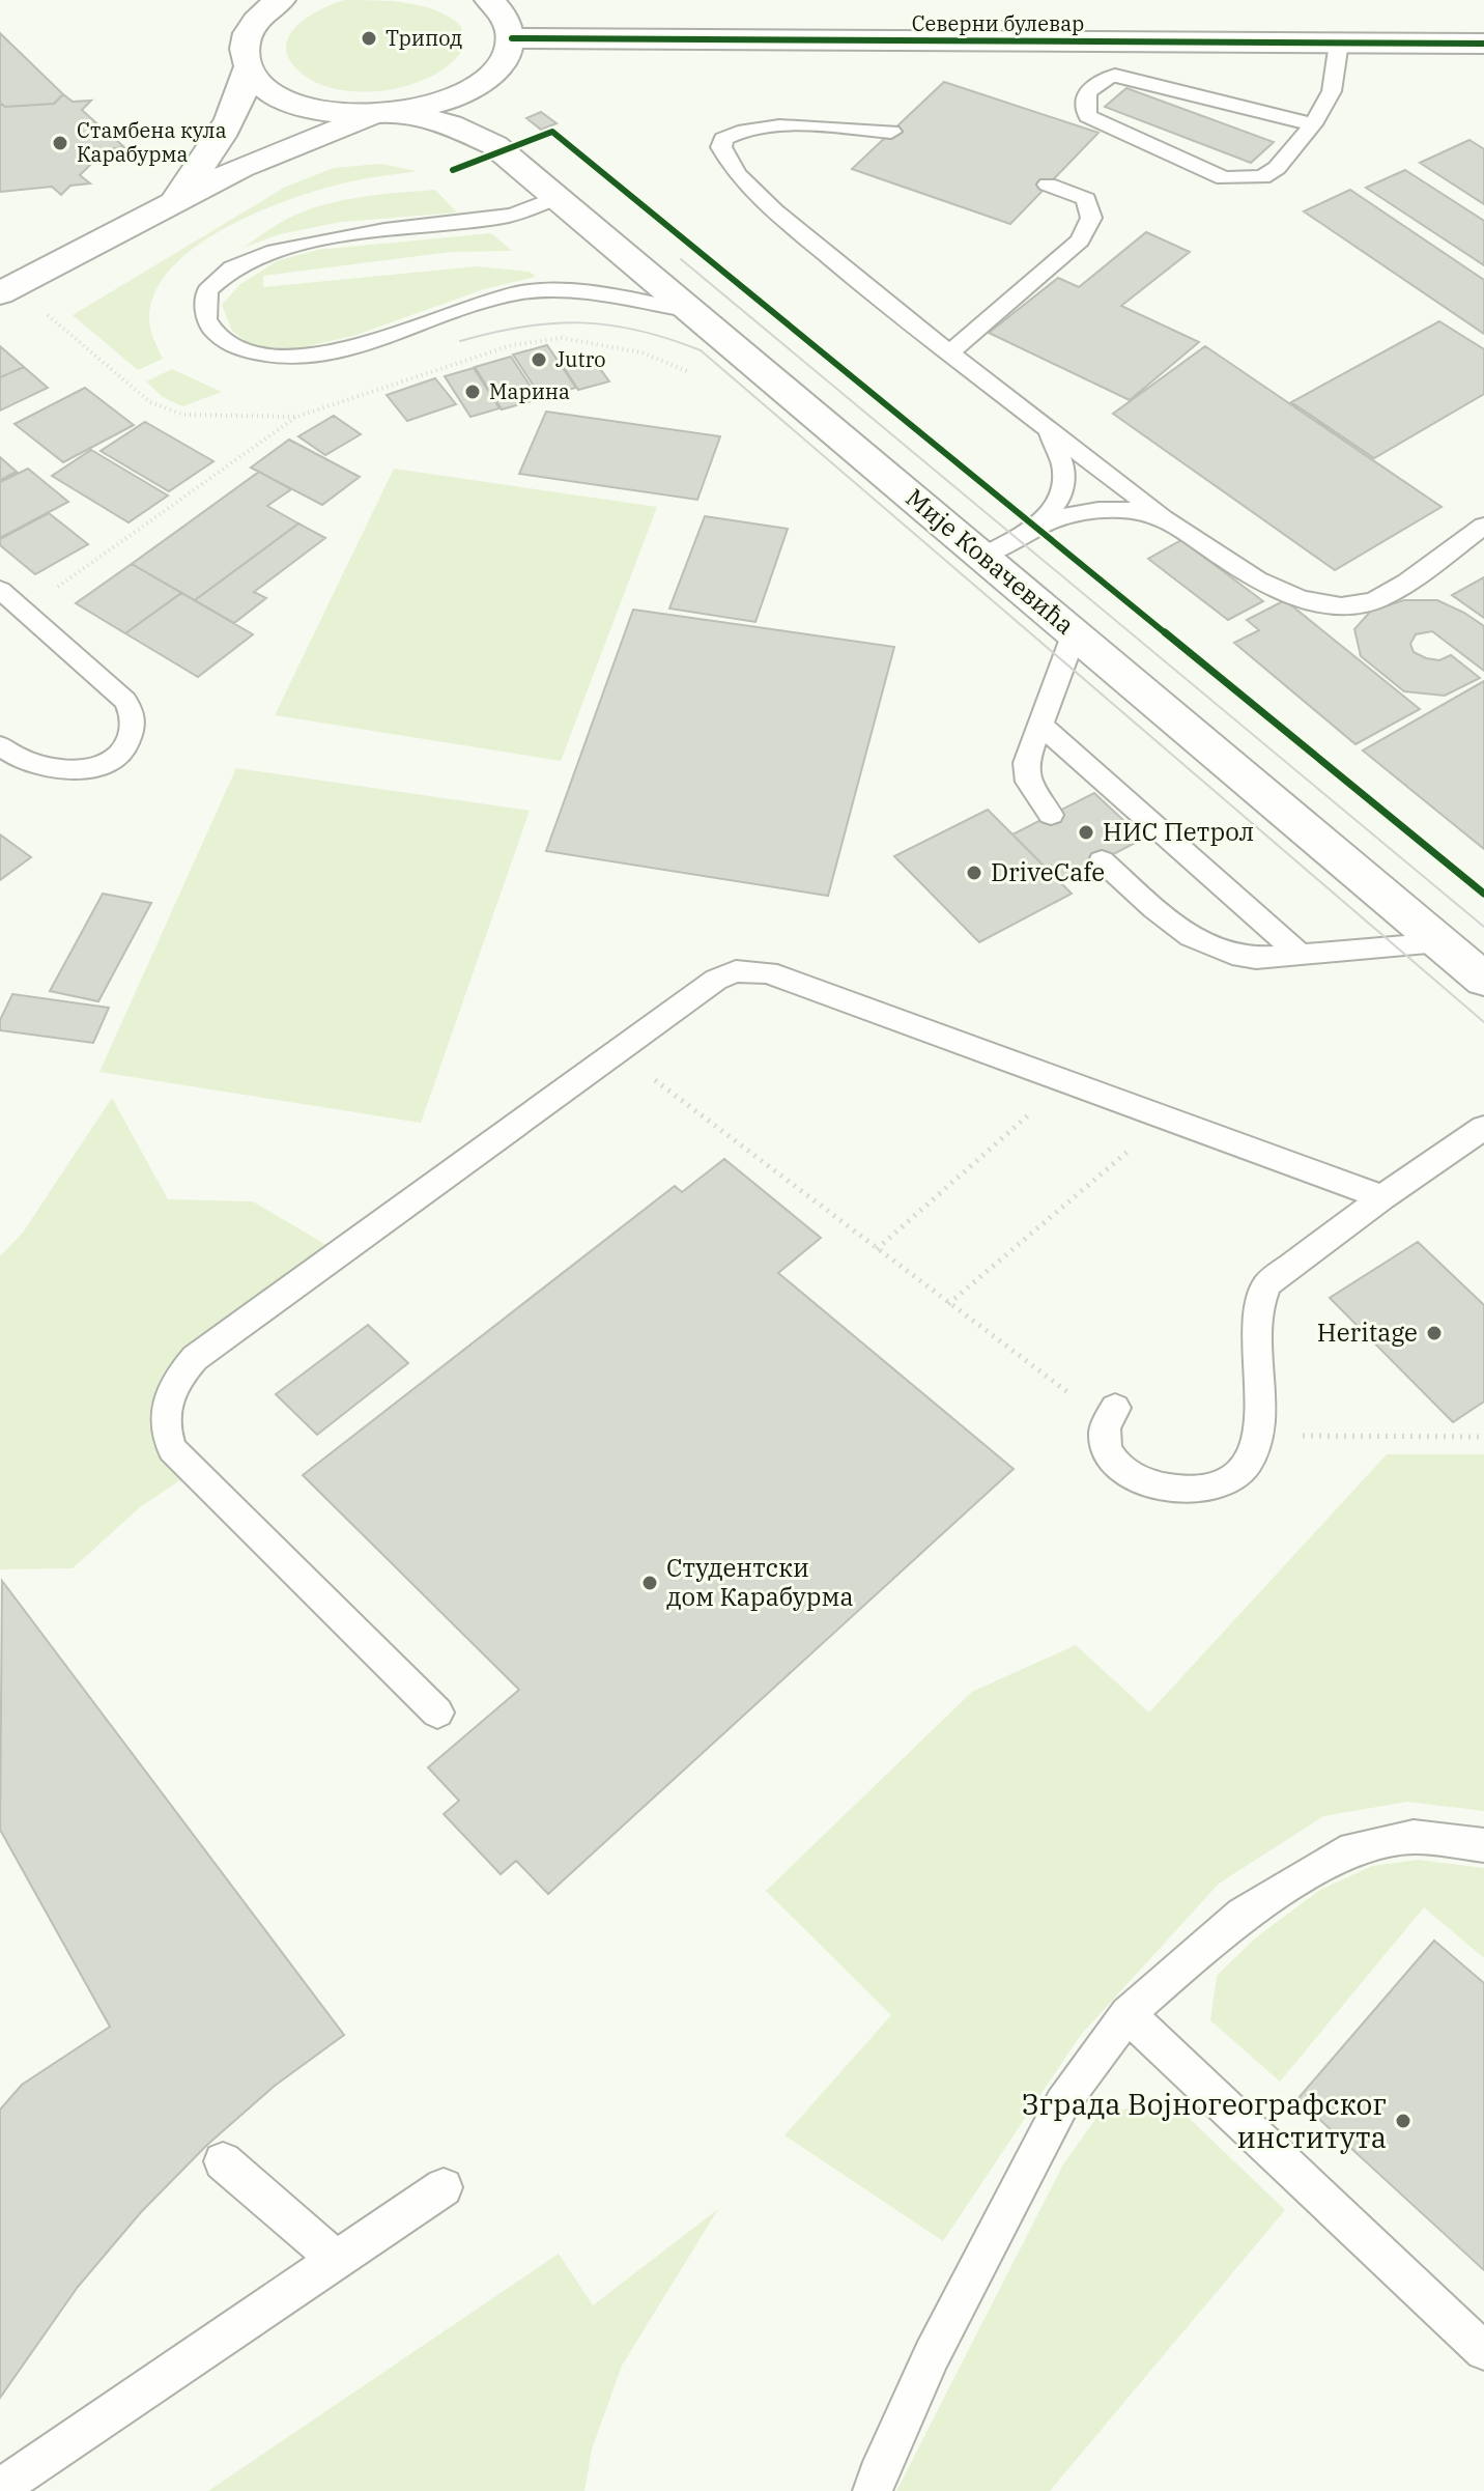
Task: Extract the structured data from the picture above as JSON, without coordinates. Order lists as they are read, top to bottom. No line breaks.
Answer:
{"streets":{"main road":["Северни булевар","Мије Ковачевића"]},"crossings":[["Северни булевар","Мије Ковачевића"]],"places":["Трипод","Стамбена кула Карабурма","Jutro","Марина","НИС Петрол","DriveCafe","Heritage","Студентски дом Карабурма","Зграда Војногеографског института"]}
